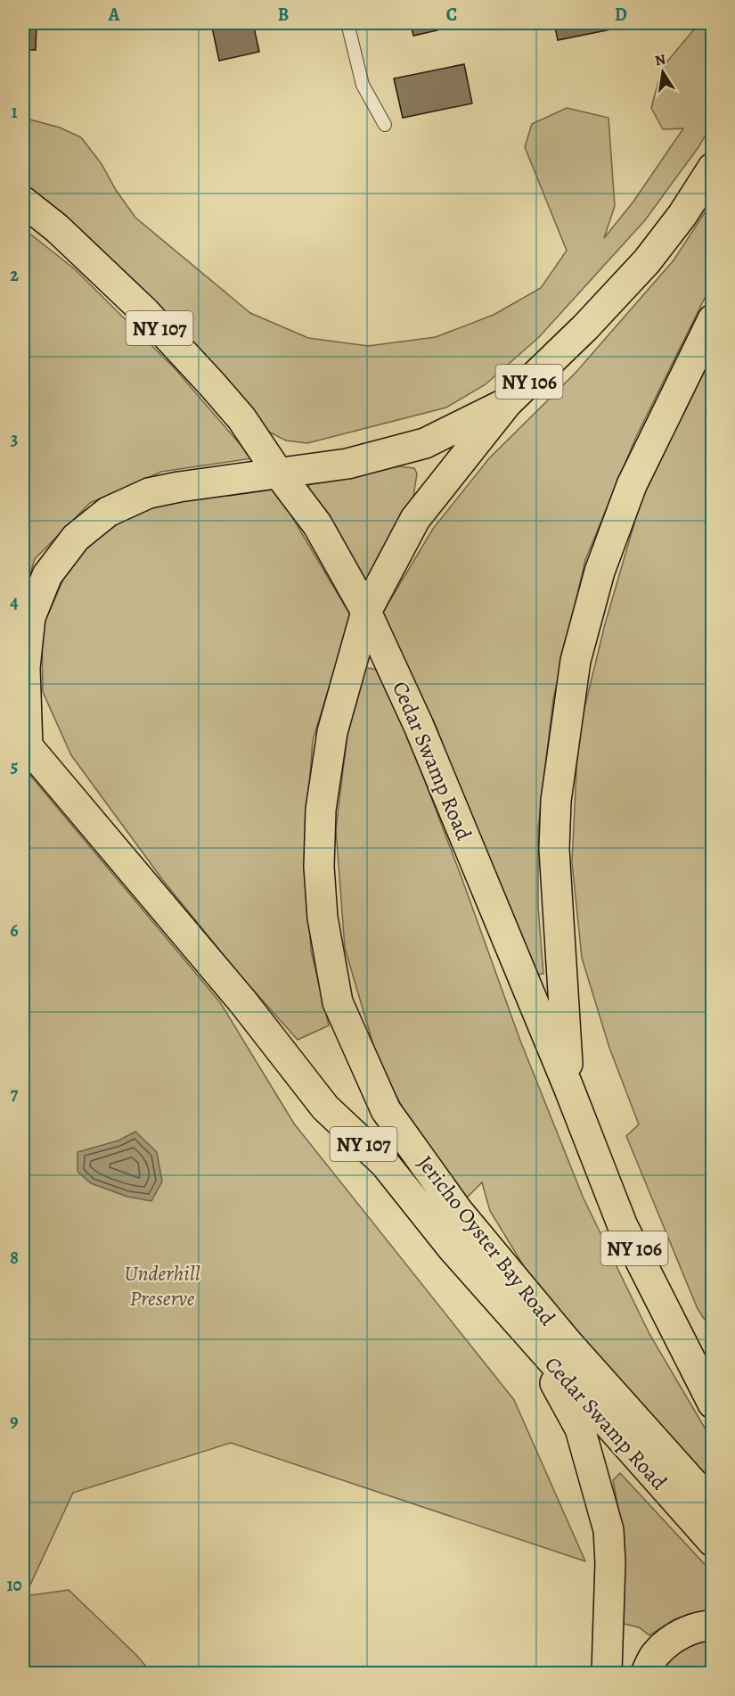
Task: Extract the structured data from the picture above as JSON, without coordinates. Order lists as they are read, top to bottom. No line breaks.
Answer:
{"streets":{"main road":["NY 107","NY 106","Cedar Swamp Road","Jericho Oyster Bay Road"]},"crossings":[["NY 106","Cedar Swamp Road"],["Cedar Swamp Road","Jericho Oyster Bay Road"]],"parks":["Underhill Preserve"],"north":"top","grid":{"columns":["A","B","C","D"],"rows":["1","2","3","4","5","6","7","8","9","10"]}}
